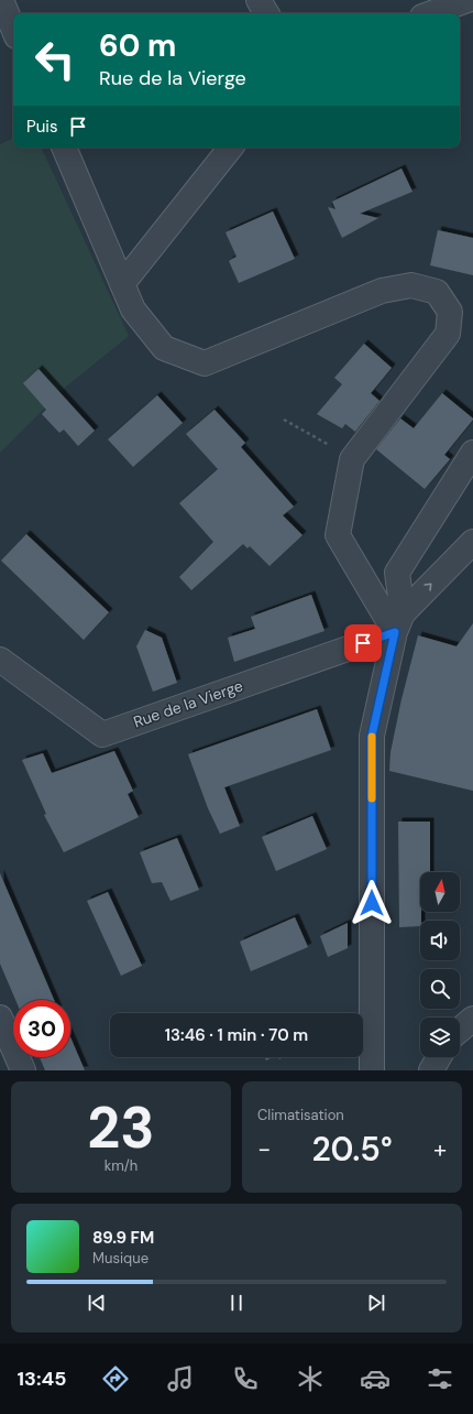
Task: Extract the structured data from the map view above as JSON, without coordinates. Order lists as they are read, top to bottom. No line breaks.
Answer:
{"streets":{"street":["Rue de la Vierge"]},"north":"top","page":{"turn":["60 m","Rue de la Vierge"],"then":"Puis","limit":"30","trip":"13:46 · 1 min · 70 m","tile":[["23","km/h"],"Climatisation"],"heat":["−","20.5°","+"],"song":["89.9 FM","Musique"],"tabs":"13:45"}}
